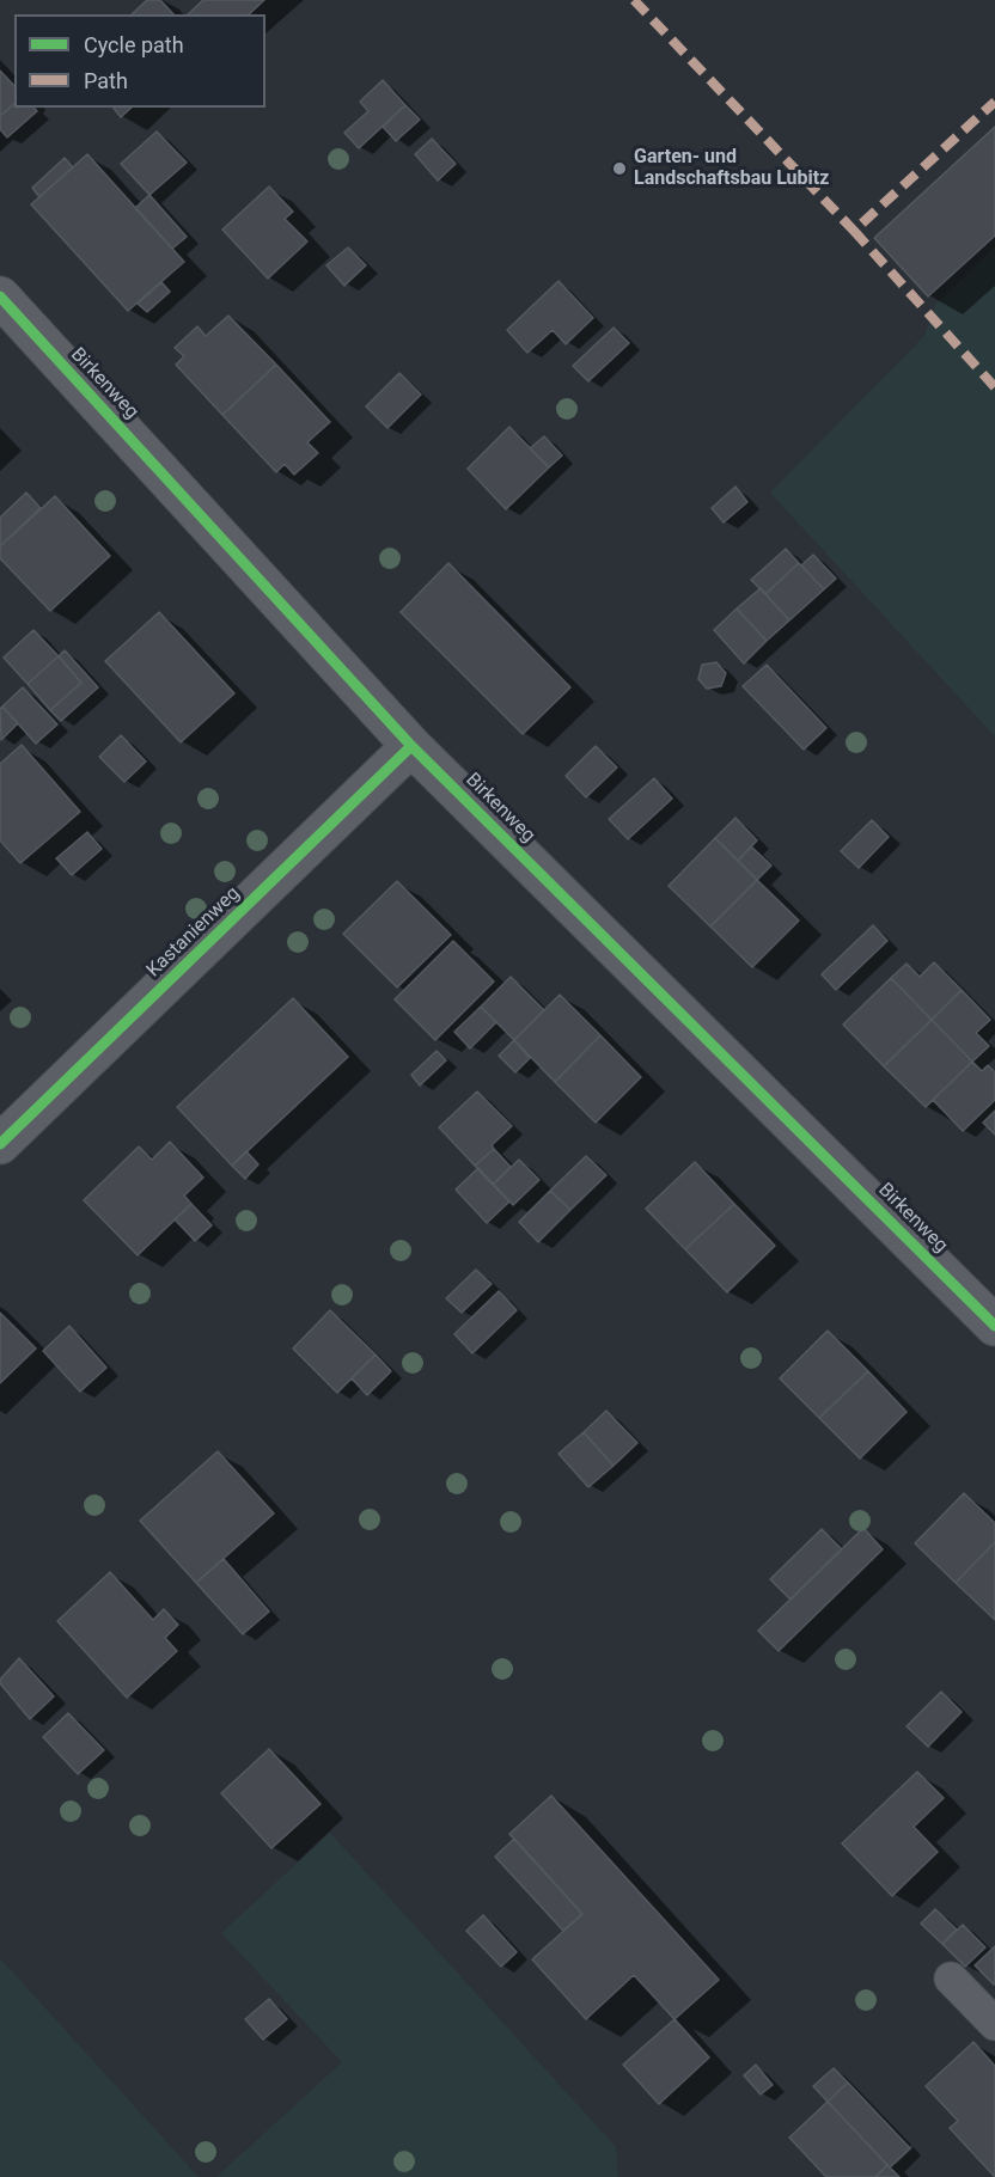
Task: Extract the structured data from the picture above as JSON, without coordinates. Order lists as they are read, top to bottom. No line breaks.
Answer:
{"streets":{"street":["Birkenweg","Kastanienweg"]},"crossings":[["Birkenweg","Kastanienweg"]],"places":["Garten- und Landschaftsbau Lubitz"],"legend":["Cycle path","Path"]}
